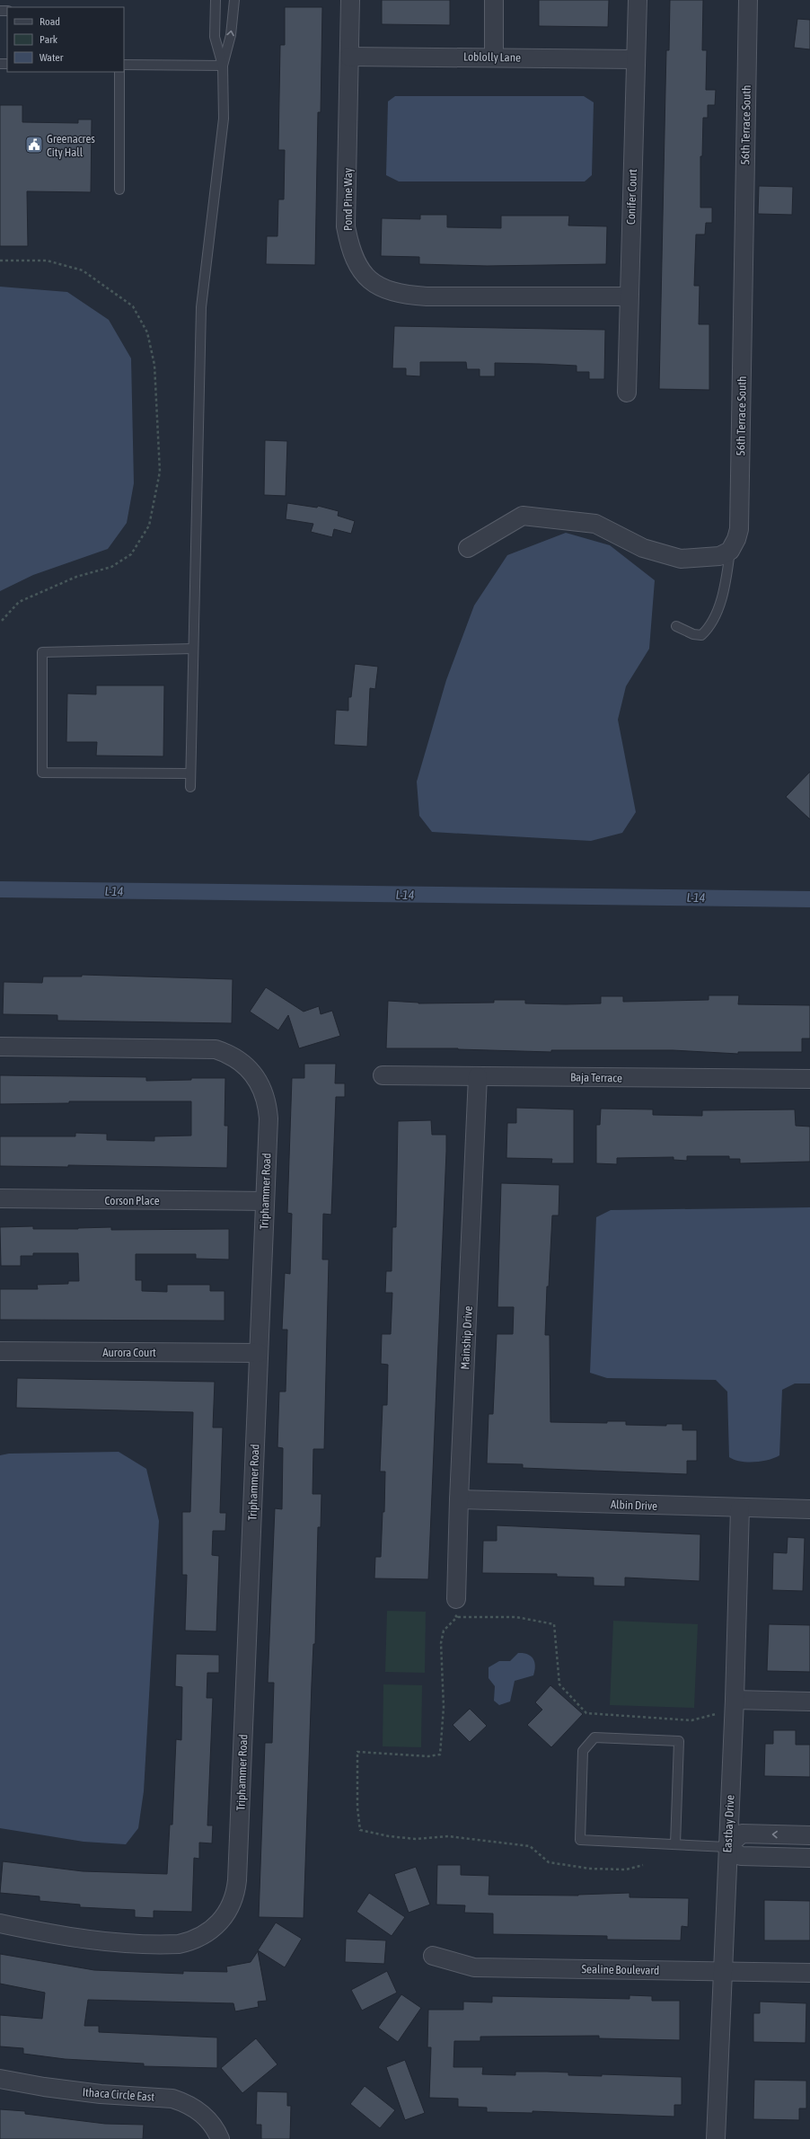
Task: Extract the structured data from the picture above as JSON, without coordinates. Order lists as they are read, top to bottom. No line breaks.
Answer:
{"streets":{"street":["Loblolly Lane","56th Terrace South","Conifer Court","Pond Pine Way","Baja Terrace","Triphammer Road","Corson Place","Mainship Drive","Aurora Court","Albin Drive","Eastbay Drive","Sealine Boulevard","Ithaca Circle East"]},"crossings":[["Loblolly Lane","Conifer Court"],["Loblolly Lane","Pond Pine Way"],["Conifer Court","Pond Pine Way"],["Baja Terrace","Mainship Drive"],["Triphammer Road","Corson Place"],["Triphammer Road","Aurora Court"],["Mainship Drive","Albin Drive"],["Albin Drive","Eastbay Drive"],["Eastbay Drive","Sealine Boulevard"]],"water":["L-14"],"places":{"public building":["Greenacres City Hall"]},"legend":["Road","Park","Water"]}
